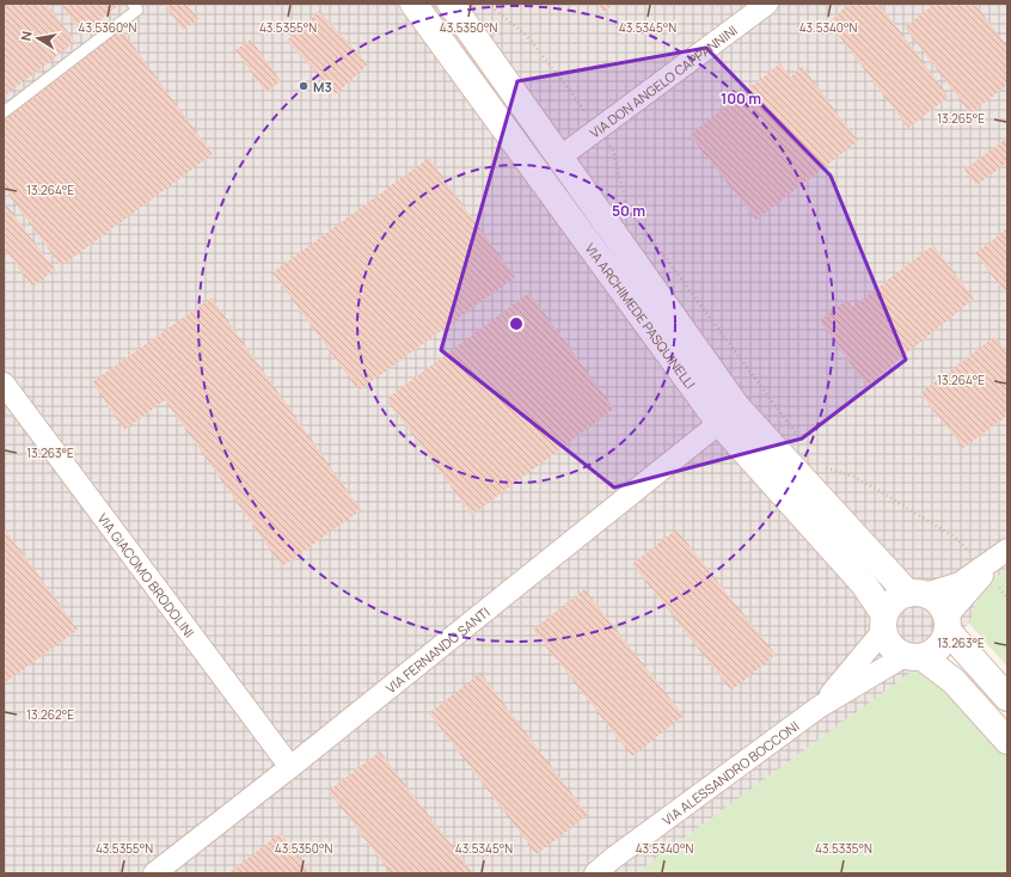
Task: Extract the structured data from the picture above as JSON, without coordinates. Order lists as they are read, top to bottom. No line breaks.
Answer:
{"streets":{"main road":["VIA ARCHIMEDE PASQUINELLI"],"street":["VIA DON ANGELO CAPPANNINI","VIA GIACOMO BRODOLINI","VIA FERNANDO SANTI","VIA ALESSANDRO BOCCONI"]},"crossings":[["VIA DON ANGELO CAPPANNINI","VIA ARCHIMEDE PASQUINELLI"],["VIA ARCHIMEDE PASQUINELLI","VIA FERNANDO SANTI"],["VIA ARCHIMEDE PASQUINELLI","VIA ALESSANDRO BOCCONI"],["VIA GIACOMO BRODOLINI","VIA FERNANDO SANTI"]],"places":["M3"],"north":"left","coordinates":["43.5360°N","43.5355°N","43.5350°N","43.5345°N","43.5340°N","13.265°E","13.264°E","13.263°E","13.262°E","43.5335°N"],"rings":["100 m","50 m"]}
